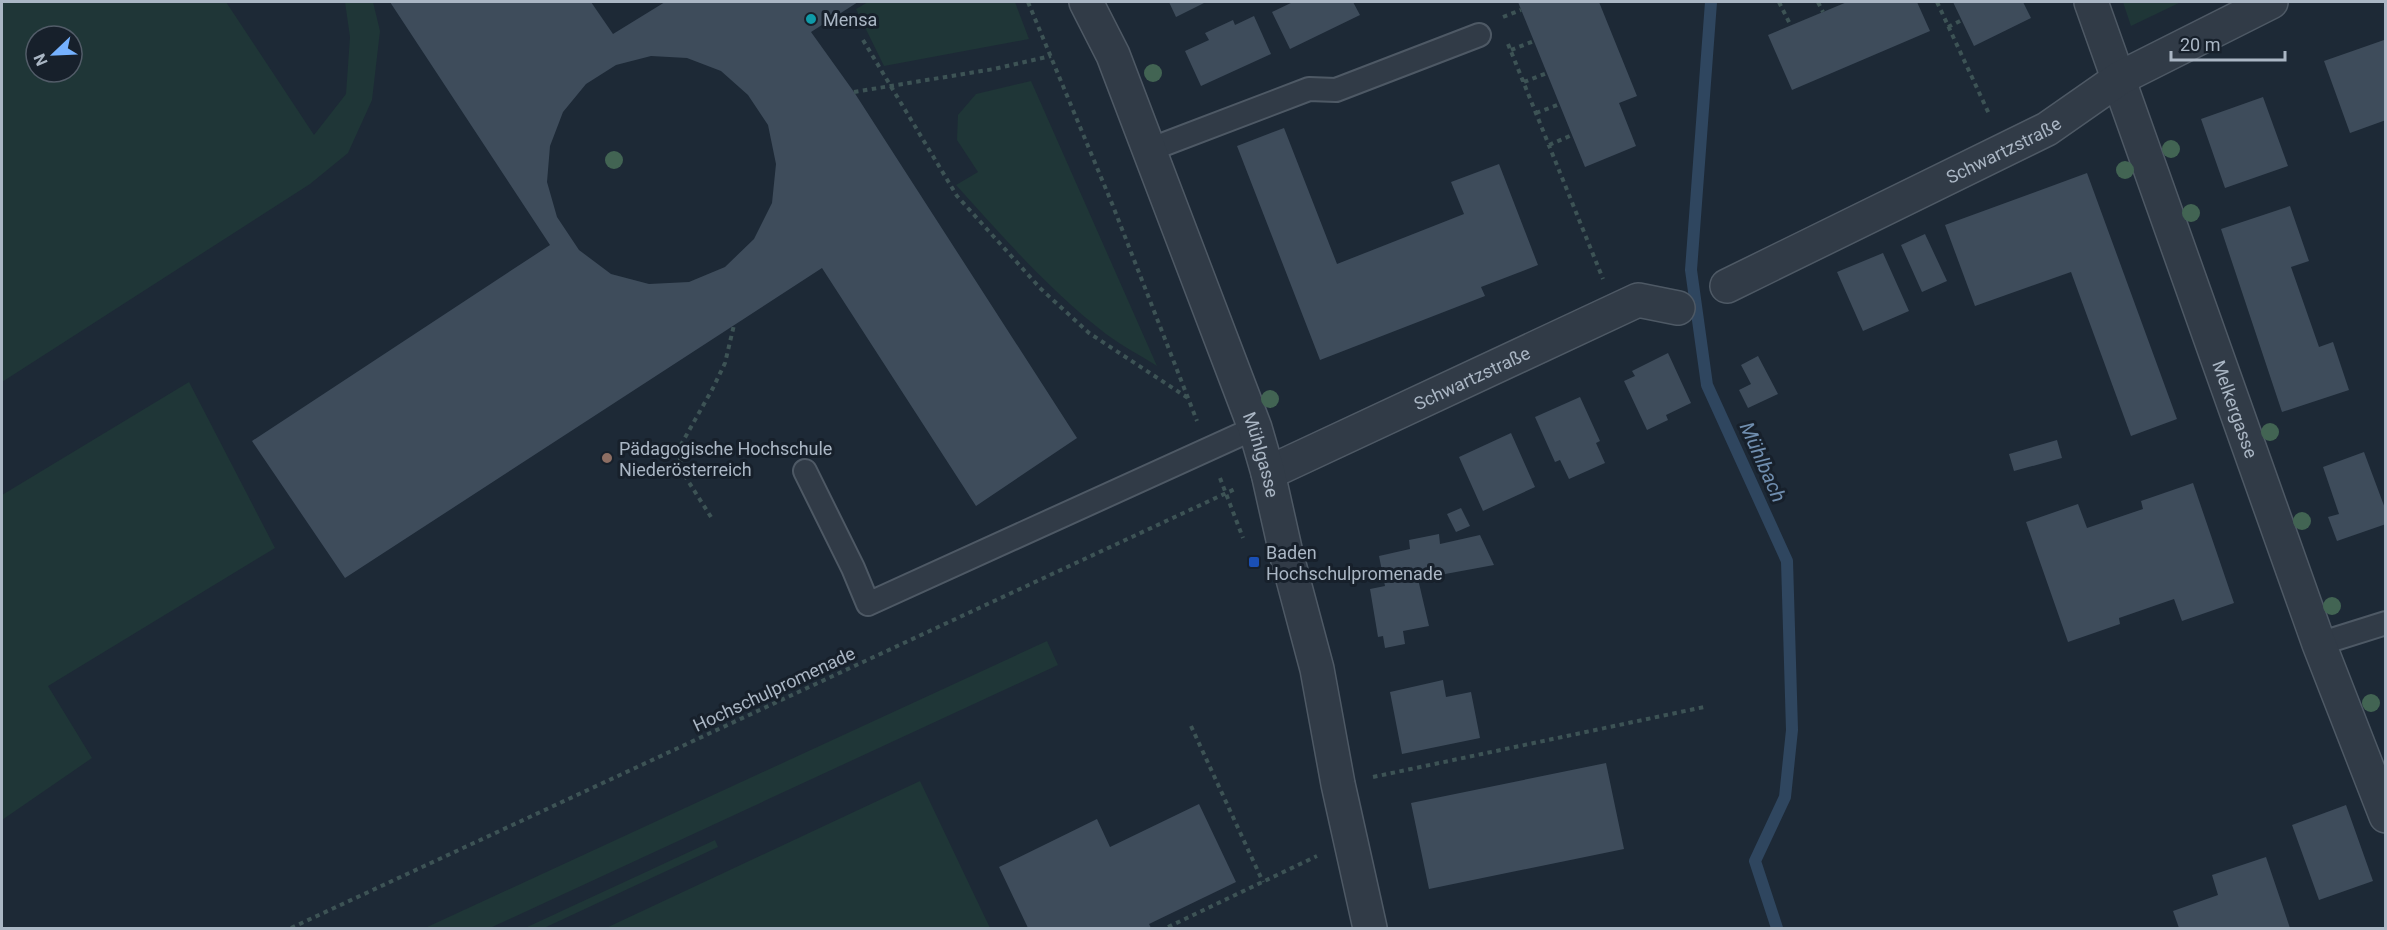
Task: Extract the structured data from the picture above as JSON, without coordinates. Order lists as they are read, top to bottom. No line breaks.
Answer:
{"streets":{"street":["Schwartzstraße","Melkergasse","Mühlgasse"],"path":["Hochschulpromenade"]},"crossings":[["Schwartzstraße","Melkergasse"],["Schwartzstraße","Mühlgasse"],["Schwartzstraße","Hochschulpromenade"],["Mühlgasse","Hochschulpromenade"]],"water":["Mühlbach"],"places":{"other":["Mensa","Pädagogische Hochschule Niederösterreich"],"transit":["Baden Hochschulpromenade"]},"scale_bar":"20 m","north":"bottom left"}
